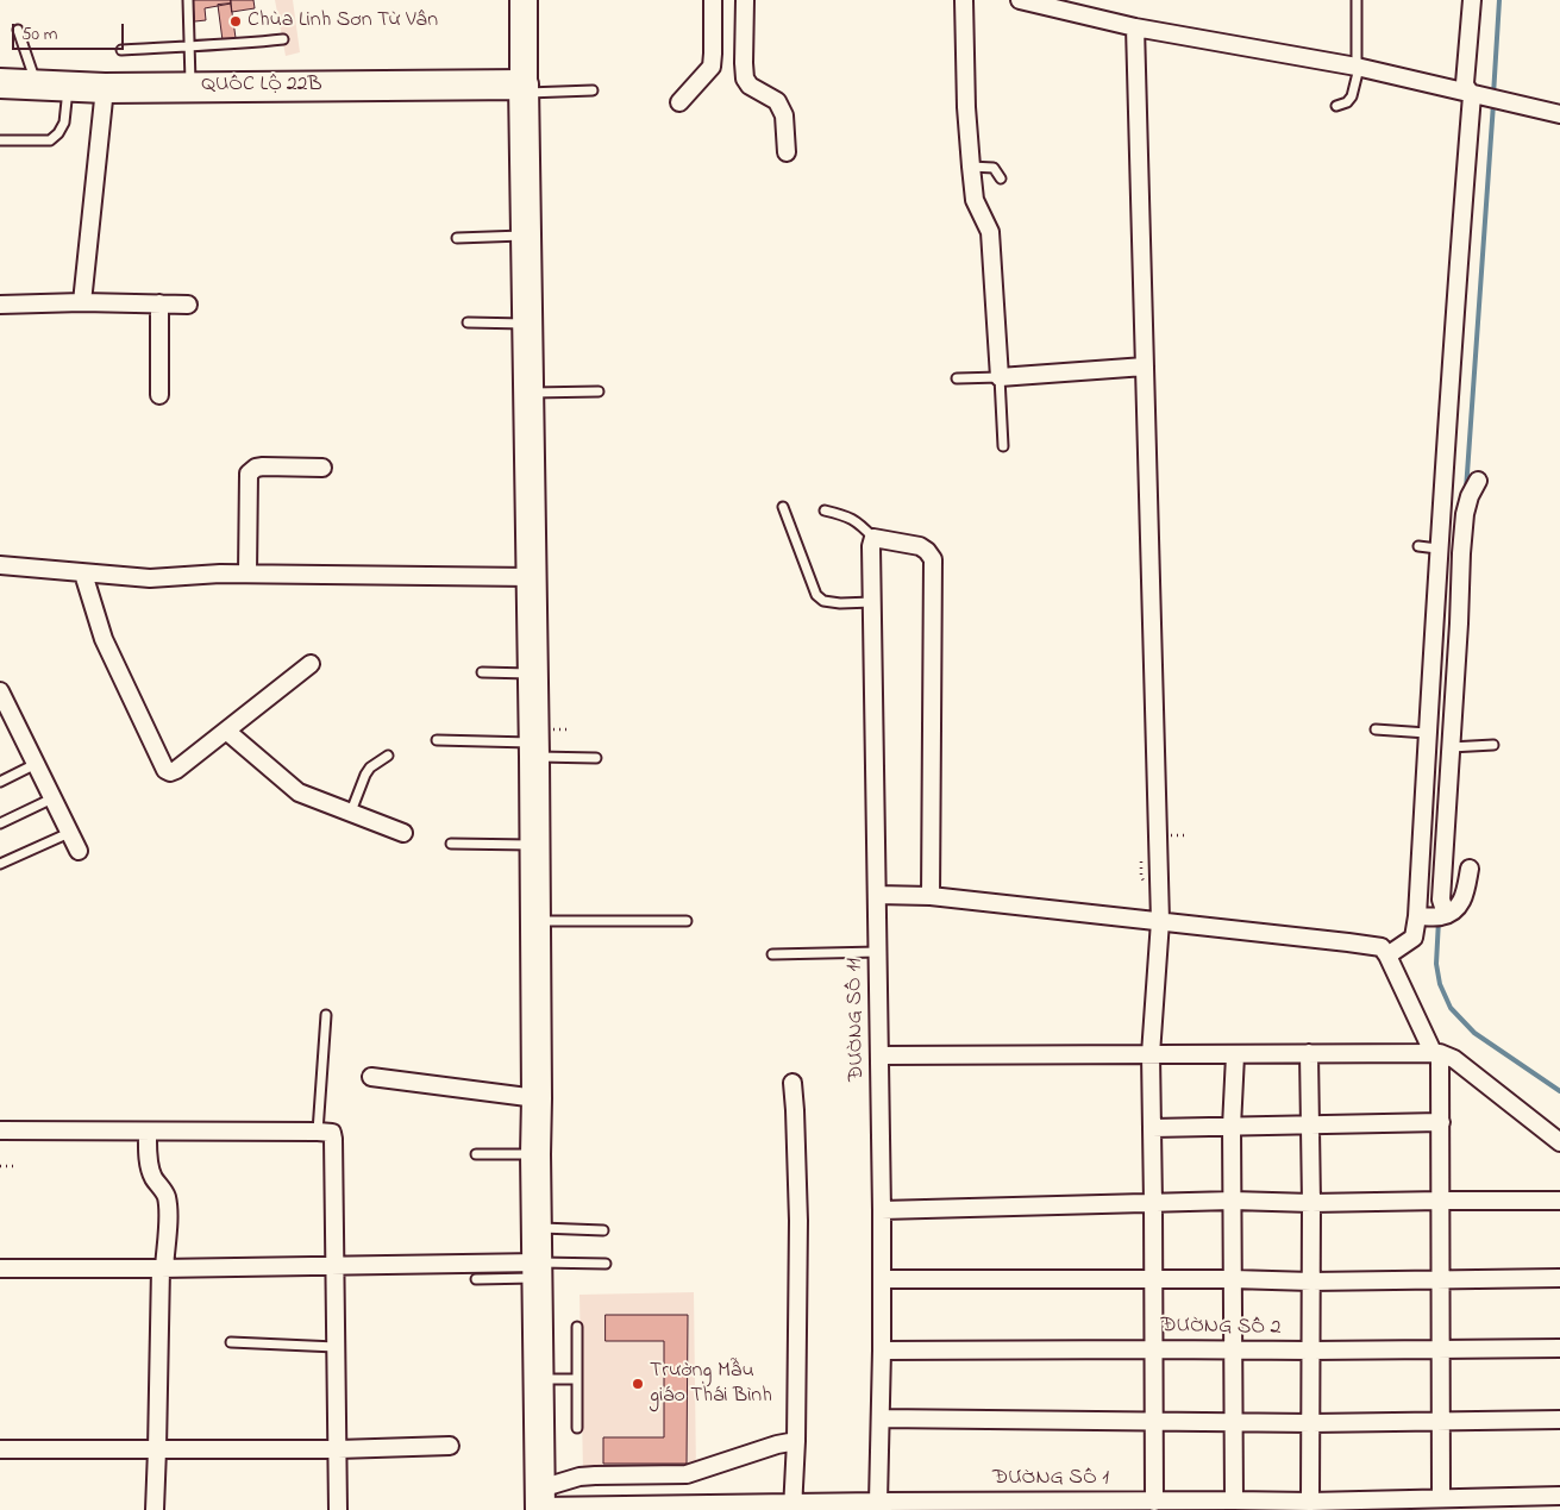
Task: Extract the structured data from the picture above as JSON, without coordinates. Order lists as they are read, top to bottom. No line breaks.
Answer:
{"streets":{"highway":["QUỐC LỘ 22B"],"street":["ĐƯỜNG SỐ 11","ĐƯỜNG SỐ 2","ĐƯỜNG SỐ 1"]},"crossings":[["ĐƯỜNG SỐ 11","ĐƯỜNG SỐ 2"],["ĐƯỜNG SỐ 11","ĐƯỜNG SỐ 1"]],"places":["Chùa Linh Sơn Từ Vân","Trường Mẫu giáo Thái Bình"],"scale_bar":"50 m"}
